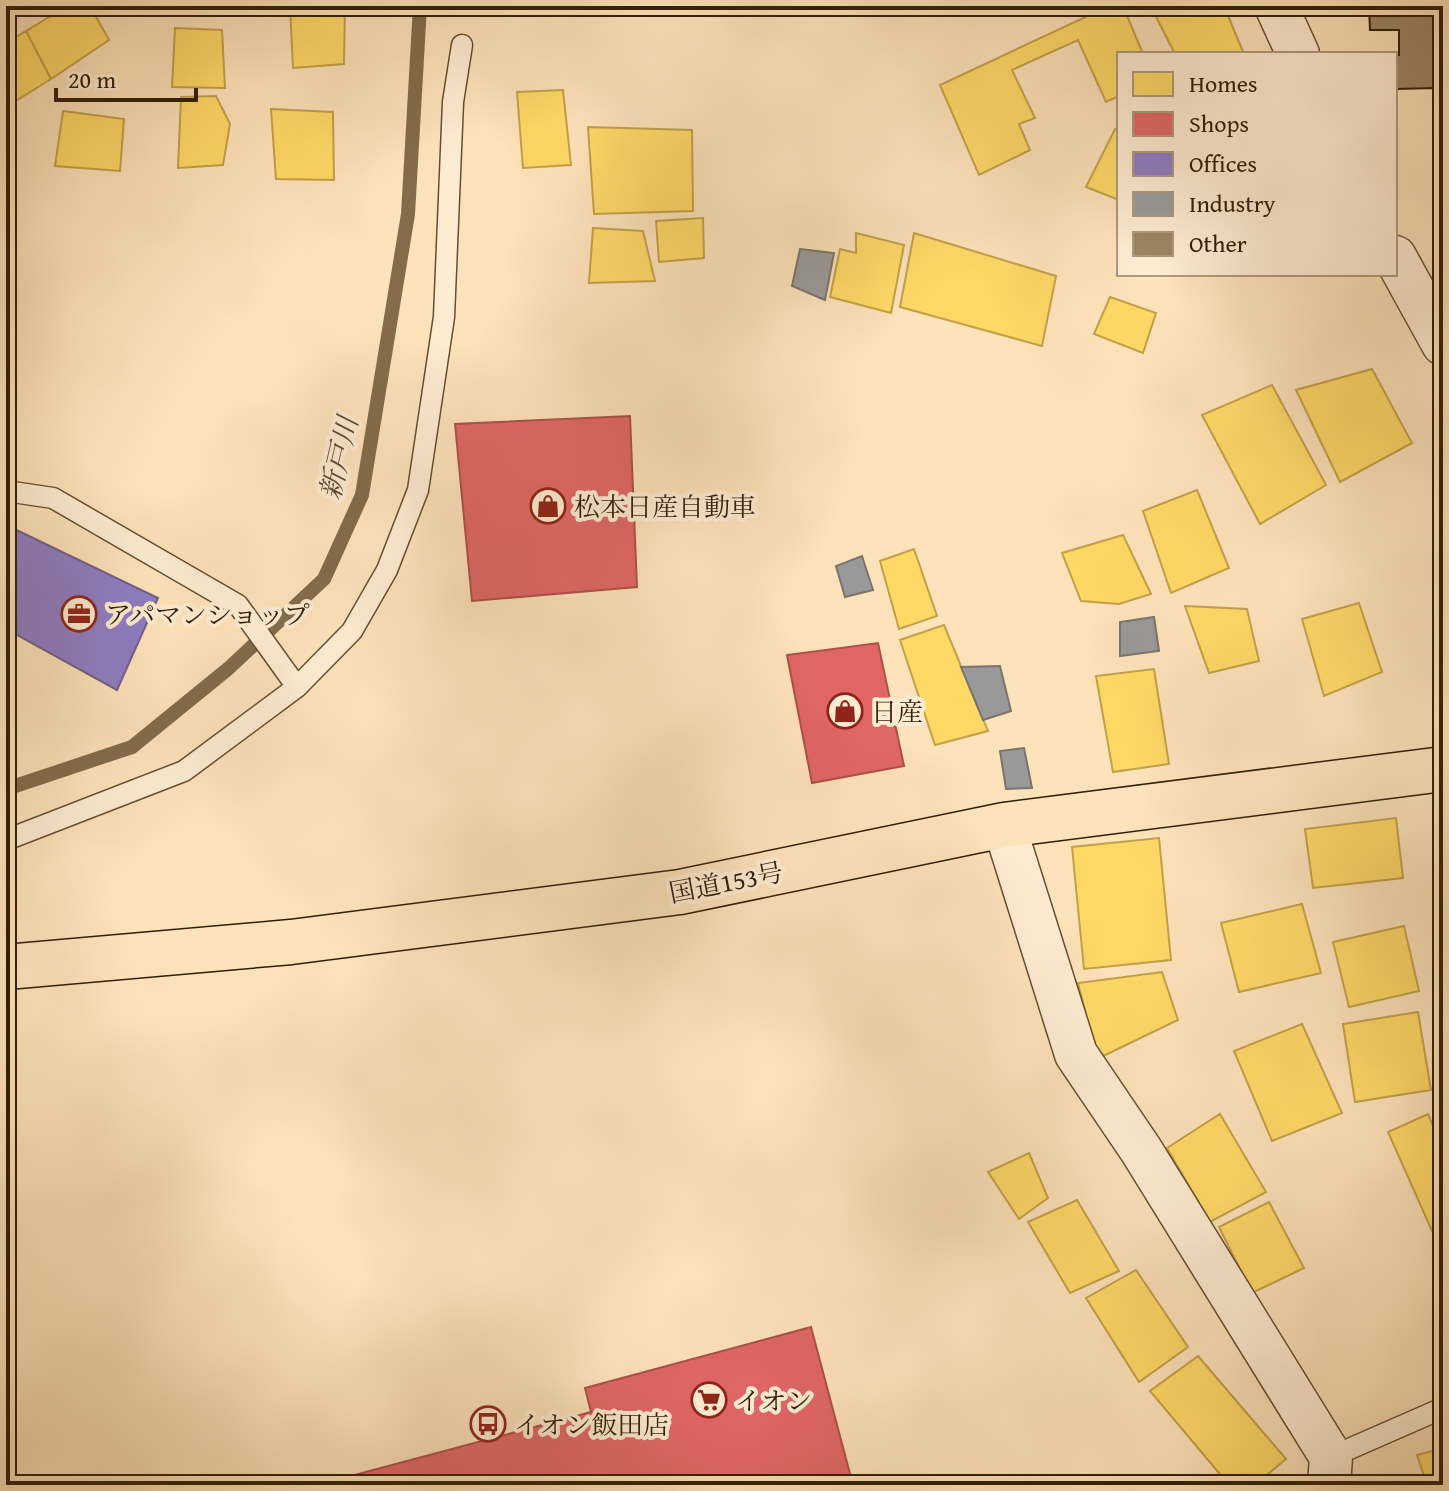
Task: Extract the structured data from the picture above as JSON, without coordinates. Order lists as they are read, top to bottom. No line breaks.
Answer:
{"streets":{"highway":["国道153号"]},"water":["新戸川"],"places":{"shop":["松本日産自動車","日産"],"office":["アパマンショップ"],"supermarket":["イオン"],"bus stop":["イオン飯田店"]},"legend":["Homes","Shops","Offices","Industry","Other"],"scale_bar":"20 m"}
